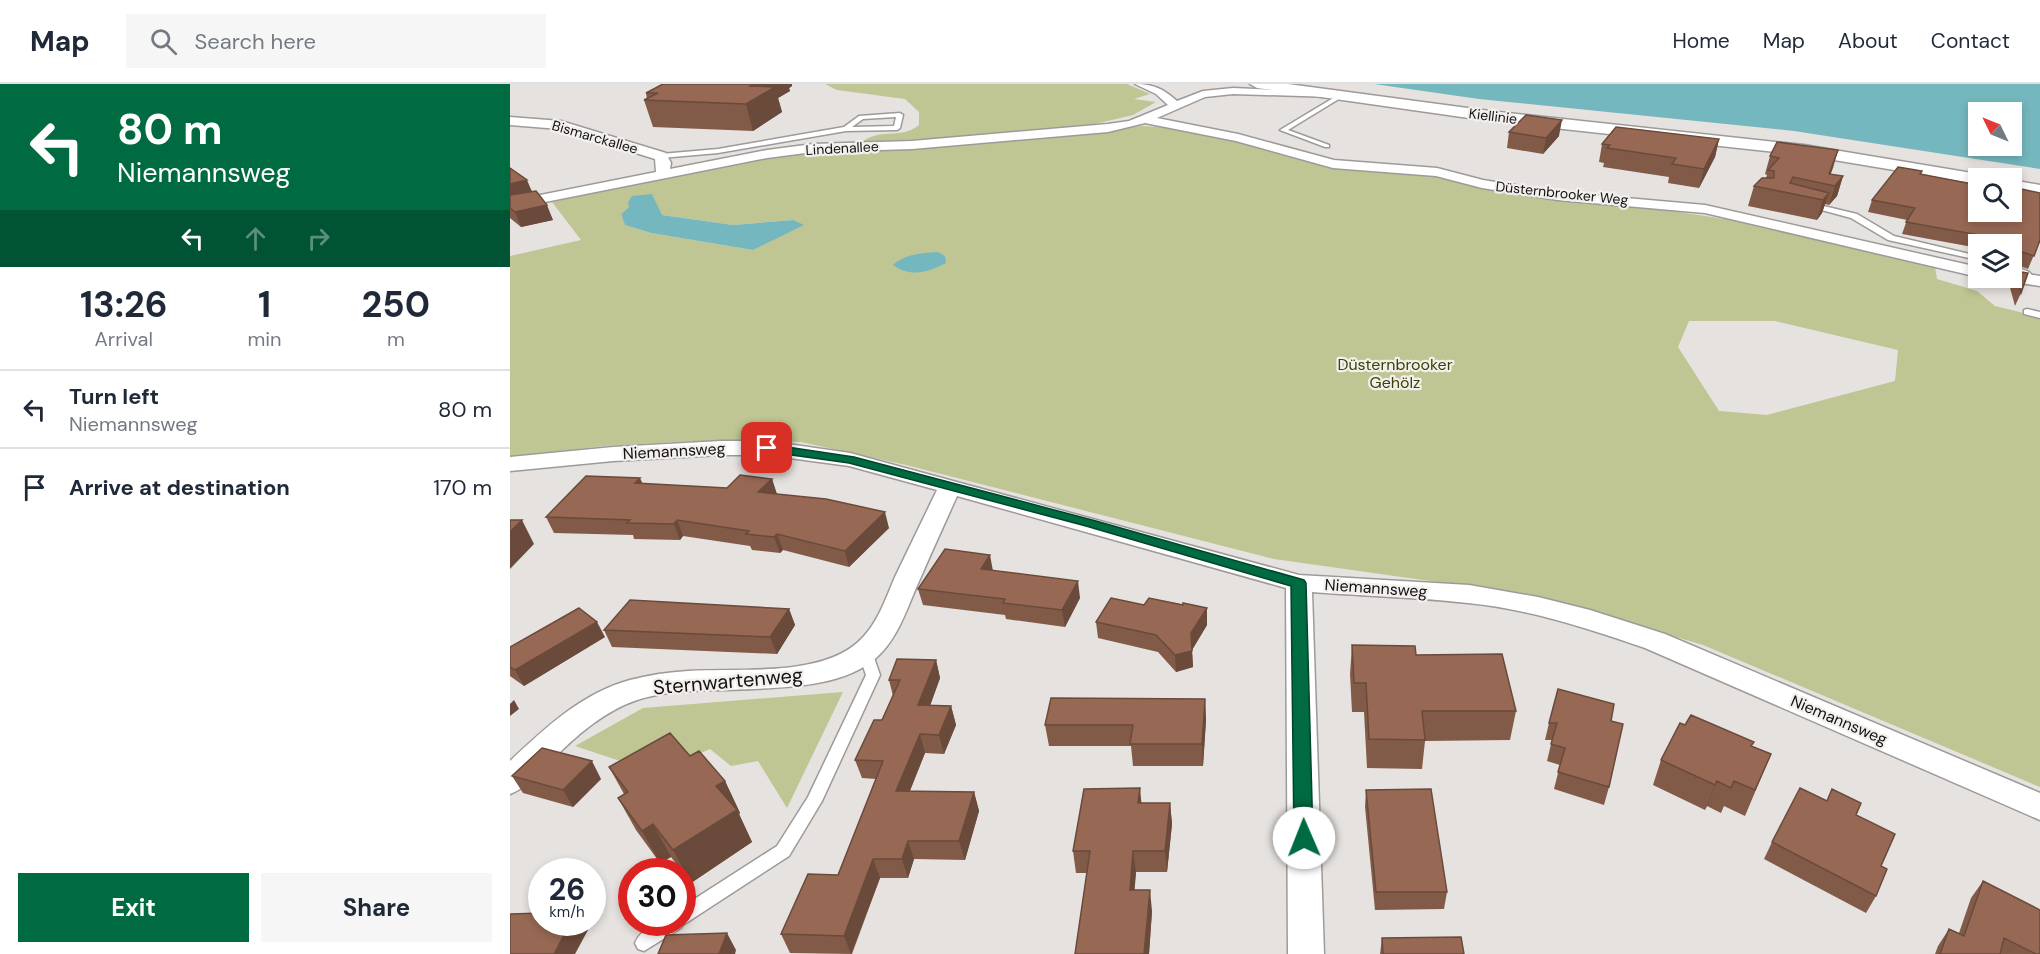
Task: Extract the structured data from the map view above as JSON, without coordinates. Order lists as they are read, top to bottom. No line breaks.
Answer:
{"streets":{"street":["Kiellinie","Bismarckallee","Lindenallee","Düsternbrooker Weg","Niemannsweg","Sternwartenweg"]},"crossings":[["Kiellinie","Lindenallee"],["Bismarckallee","Lindenallee"],["Lindenallee","Düsternbrooker Weg"],["Niemannsweg","Sternwartenweg"]],"parks":["Düsternbrooker Gehölz"],"north":"top left","page":{"header":"Map","search":"Search here","nav":["Home","Map","About","Contact"],"turn":["80 m","Niemannsweg"],"eta":["13:26","Arrival","1","min","250","m"],"list":[{"name":"Turn left","note":"Niemannsweg","value":"80 m"},{"name":"Arrive at destination","value":"170 m"}],"speed":"26 km/h","limit":"30","buttons":["Exit","Share"]}}
